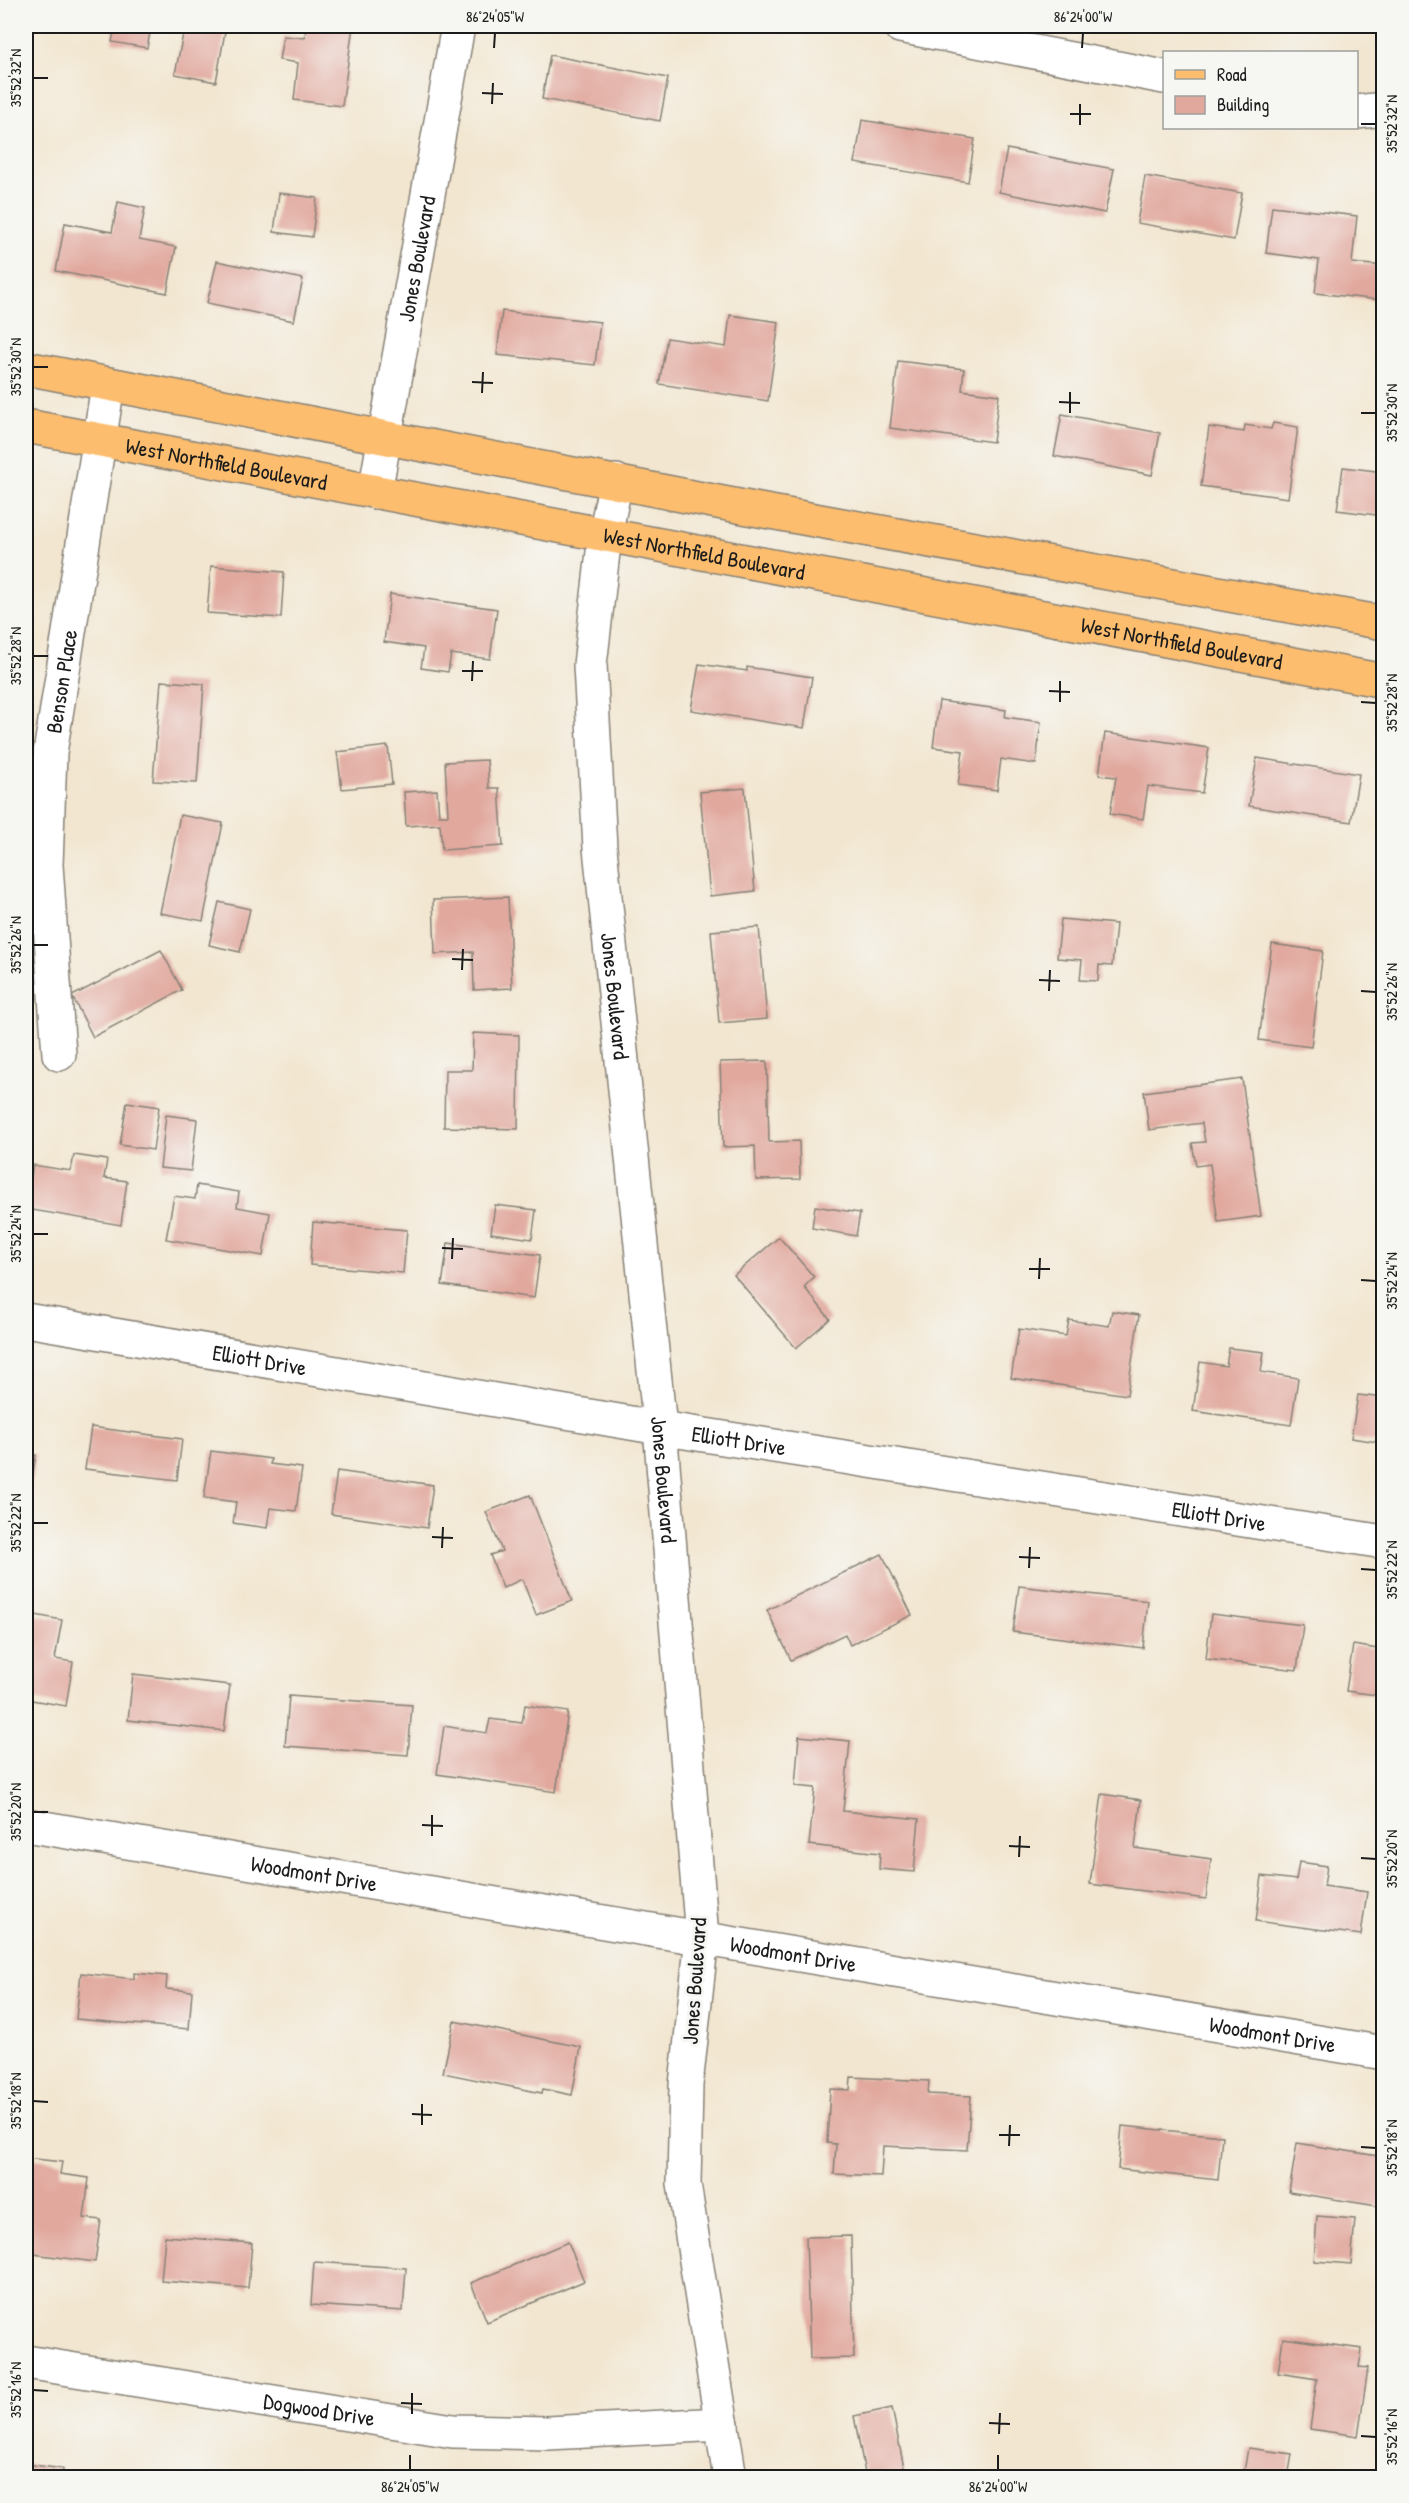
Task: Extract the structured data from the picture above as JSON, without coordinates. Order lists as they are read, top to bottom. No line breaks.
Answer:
{"streets":{"main road":["West Northfield Boulevard"],"street":["Jones Boulevard","Benson Place","Elliott Drive","Woodmont Drive","Dogwood Drive"]},"crossings":[["Jones Boulevard","West Northfield Boulevard"],["Jones Boulevard","Elliott Drive"],["Jones Boulevard","Woodmont Drive"],["Jones Boulevard","Dogwood Drive"],["West Northfield Boulevard","Benson Place"]],"legend":["Road","Building"],"coordinates":["86°24'05\"W","86°24'00\"W","35°52'32\"N","35°52'30\"N","35°52'28\"N","35°52'26\"N","35°52'24\"N","35°52'22\"N","35°52'20\"N","35°52'18\"N","35°52'16\"N"]}
